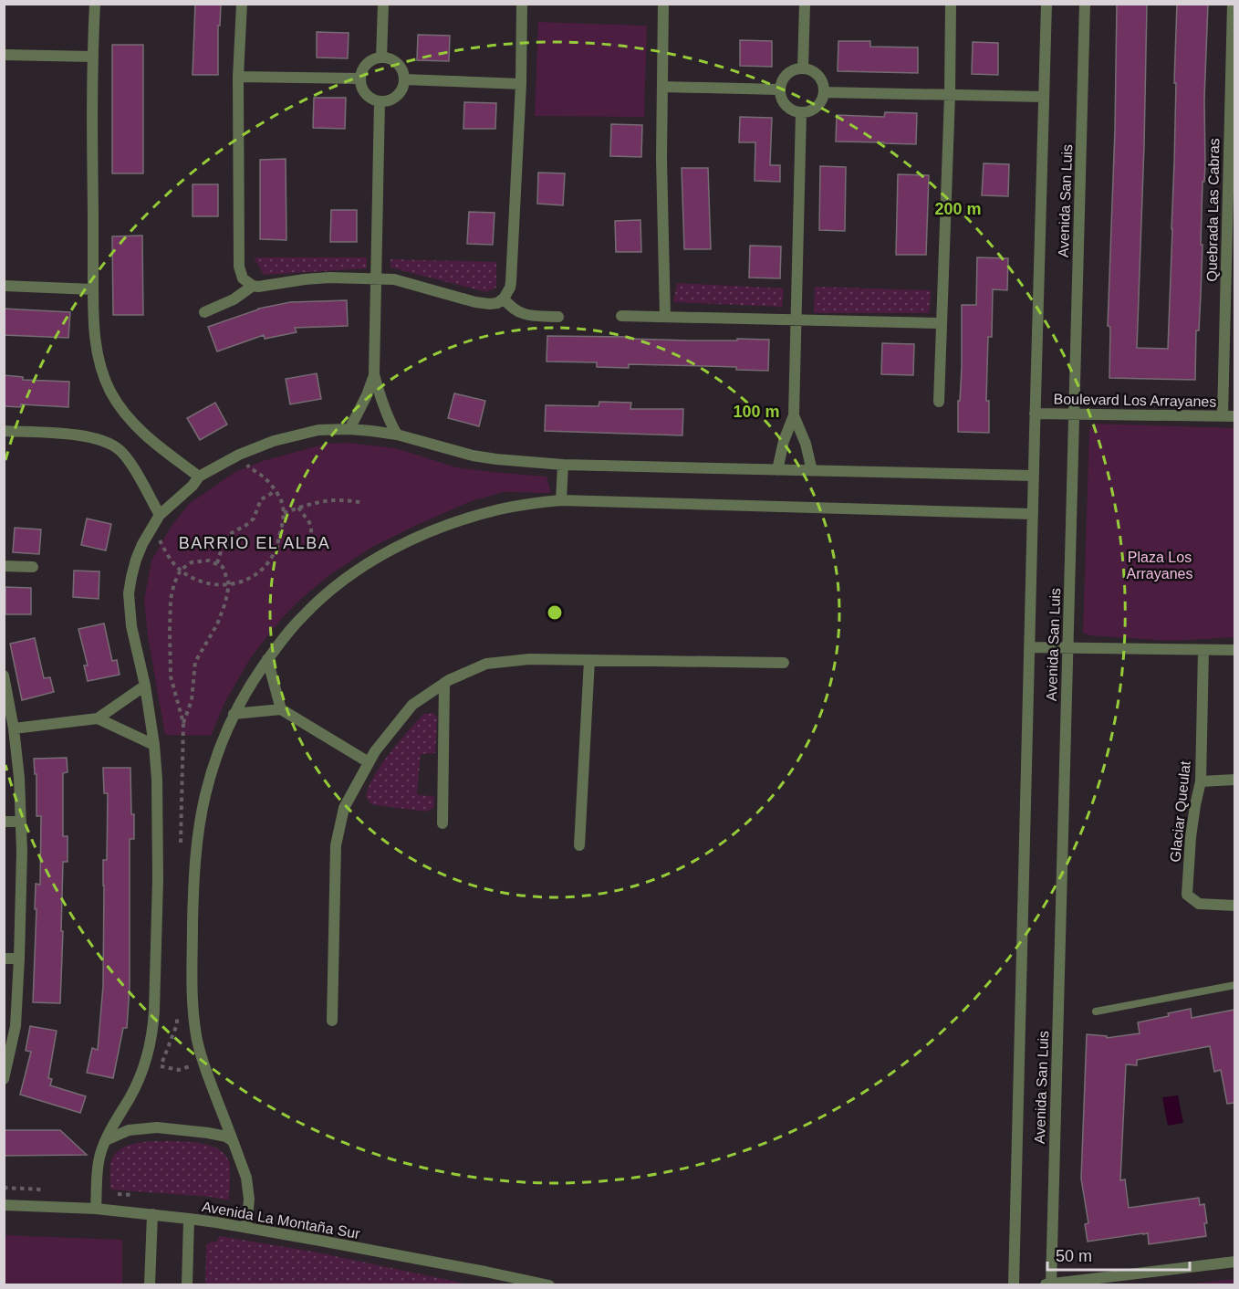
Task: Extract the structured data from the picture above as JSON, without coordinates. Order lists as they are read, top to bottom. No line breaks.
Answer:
{"streets":{"street":["Avenida San Luis","Quebrada Las Cabras","Boulevard Los Arrayanes","Glaciar Queulat","Avenida La Montaña Sur"]},"crossings":[["Avenida San Luis","Boulevard Los Arrayanes"],["Quebrada Las Cabras","Boulevard Los Arrayanes"]],"districts":["BARRIO EL ALBA"],"parks":["Plaza Los Arrayanes"],"scale_bar":"50 m","rings":["200 m","100 m"]}
